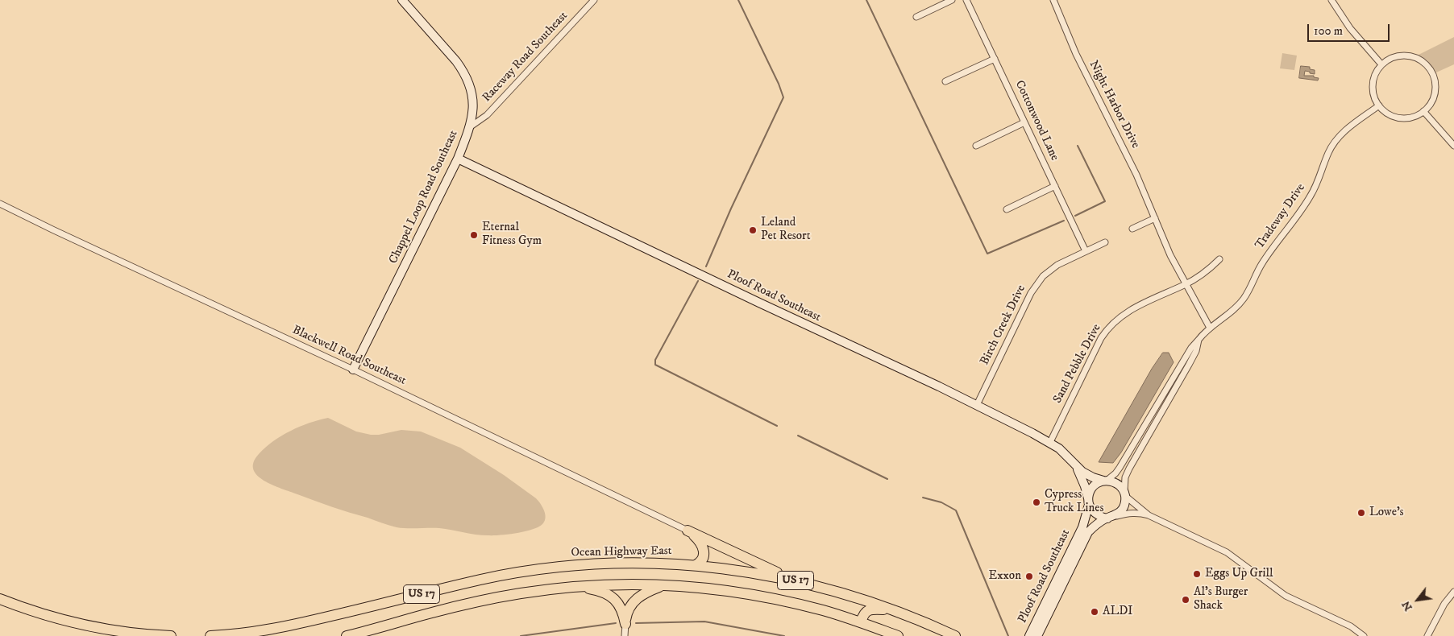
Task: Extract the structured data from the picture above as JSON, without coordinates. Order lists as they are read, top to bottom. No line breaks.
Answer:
{"streets":{"highway":["Ocean Highway East","US 17"],"street":["Raceway Road Southeast","Night Harbor Drive","Cottonwood Lane","Chappel Loop Road Southeast","Tradeway Drive","Ploof Road Southeast","Birch Creek Drive","Blackwell Road Southeast","Sand Pebble Drive"]},"crossings":[["Raceway Road Southeast","Chappel Loop Road Southeast"],["Night Harbor Drive","Tradeway Drive"],["Night Harbor Drive","Sand Pebble Drive"],["Cottonwood Lane","Birch Creek Drive"],["Chappel Loop Road Southeast","Ploof Road Southeast"],["Chappel Loop Road Southeast","Blackwell Road Southeast"],["Tradeway Drive","Ploof Road Southeast"],["Ploof Road Southeast","Birch Creek Drive"],["Ploof Road Southeast","Sand Pebble Drive"],["Ocean Highway East","US 17"]],"places":["Leland Pet Resort","Eternal Fitness Gym","Cypress Truck Lines","Lowe's","Eggs Up Grill","Exxon","Al's Burger Shack","ALDI"],"scale_bar":"100 m","north":"bottom left"}
